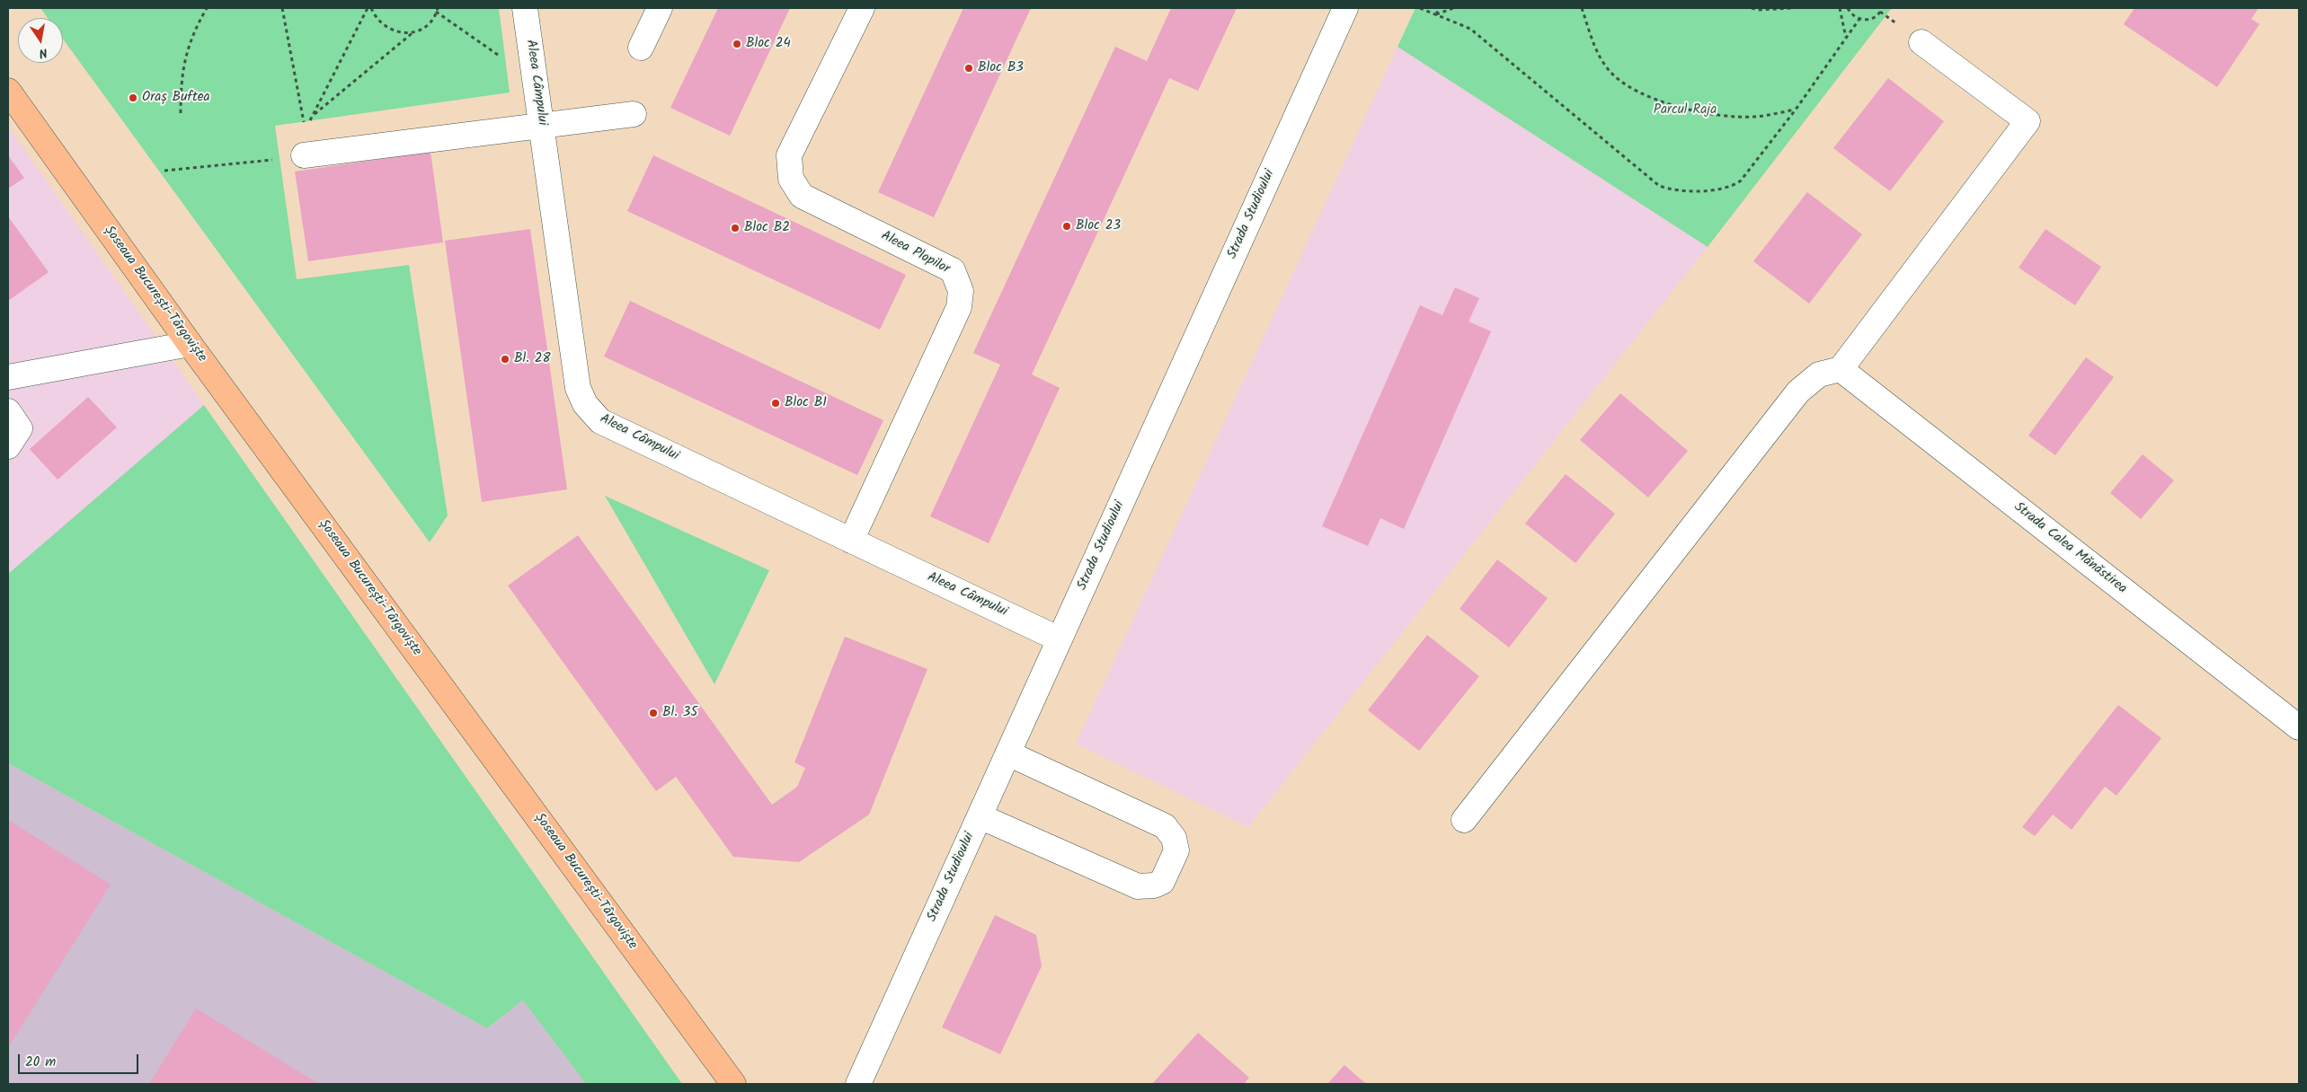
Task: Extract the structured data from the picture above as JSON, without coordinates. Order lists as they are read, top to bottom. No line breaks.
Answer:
{"streets":{"main road":["Șoseaua București-Târgoviște"],"street":["Aleea Câmpului","Strada Studioului","Aleea Plopilor","Strada Calea Mănăstirea"]},"crossings":[["Aleea Câmpului","Strada Studioului"],["Aleea Câmpului","Aleea Plopilor"]],"parks":["Parcul Raja"],"places":["Bloc 24","Bloc B3","Oraș Buftea","Bloc 23","Bloc B2","Bl. 28","Bloc B1","Bl. 35"],"scale_bar":"20 m","north":"bottom"}
